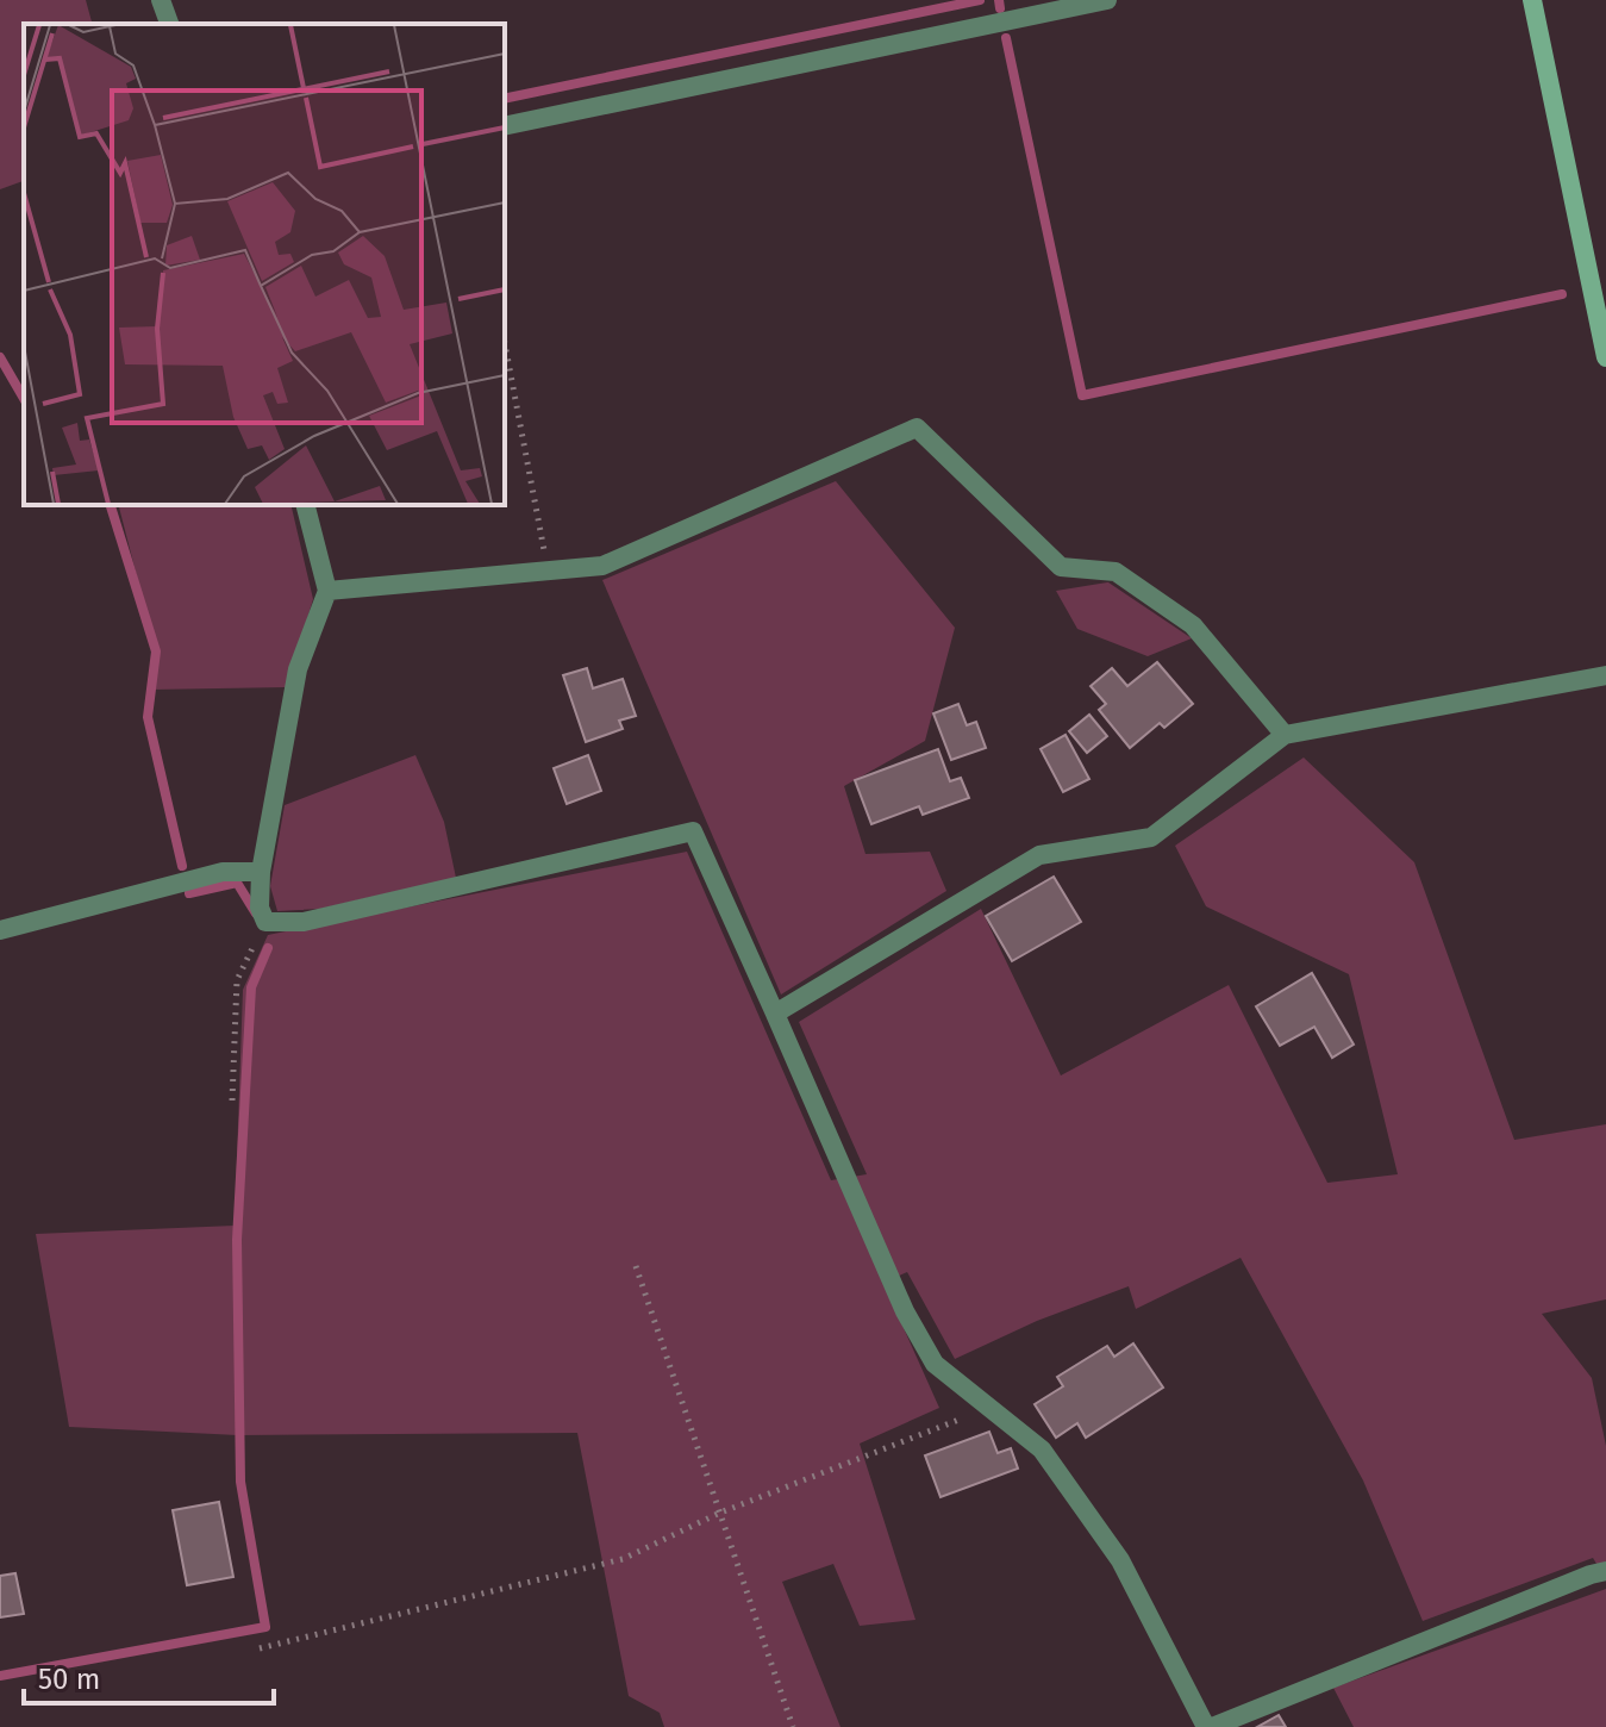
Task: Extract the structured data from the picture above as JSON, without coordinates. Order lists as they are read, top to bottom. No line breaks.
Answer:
{"scale_bar":"50 m"}
